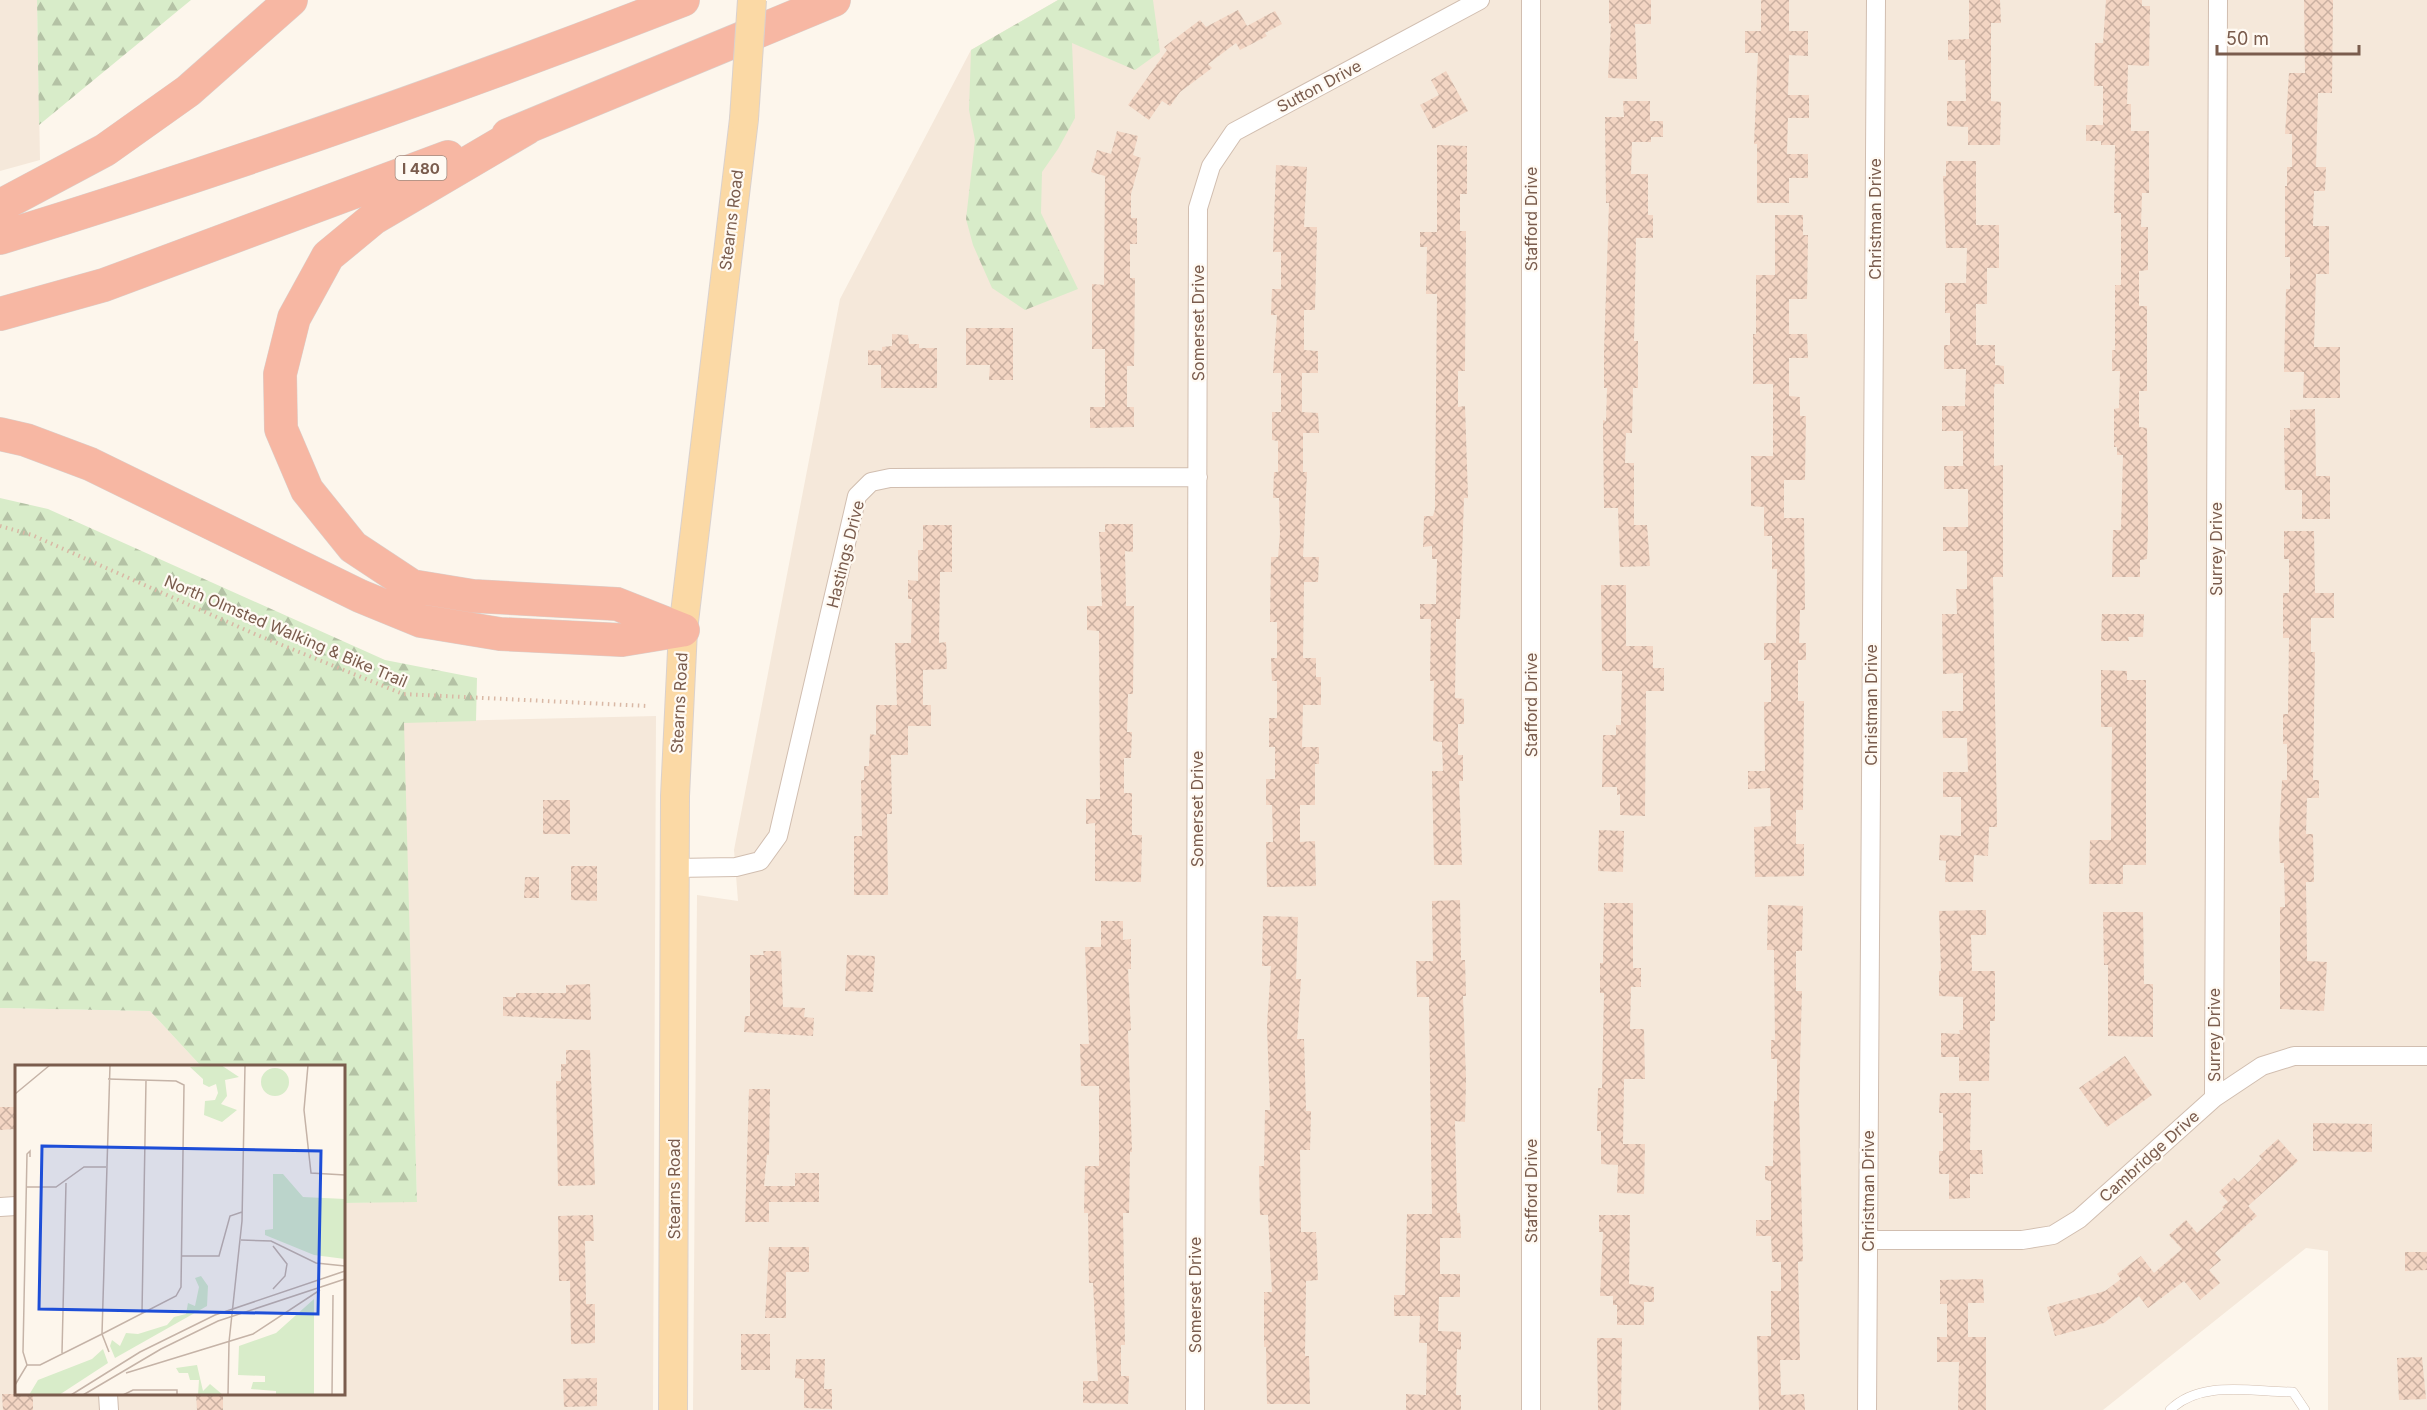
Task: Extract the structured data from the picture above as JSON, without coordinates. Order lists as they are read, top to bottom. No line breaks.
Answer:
{"streets":{"highway":["I 480"],"main road":["Stearns Road"],"street":["Sutton Drive","Stafford Drive","Christman Drive","Somerset Drive","Surrey Drive","Hastings Drive","Cambridge Drive"],"path":["North Olmsted Walking & Bike Trail"]},"crossings":[["Sutton Drive","Somerset Drive"],["Christman Drive","Cambridge Drive"],["Stearns Road","Hastings Drive"],["Somerset Drive","Hastings Drive"],["Surrey Drive","Cambridge Drive"]],"scale_bar":"50 m"}
